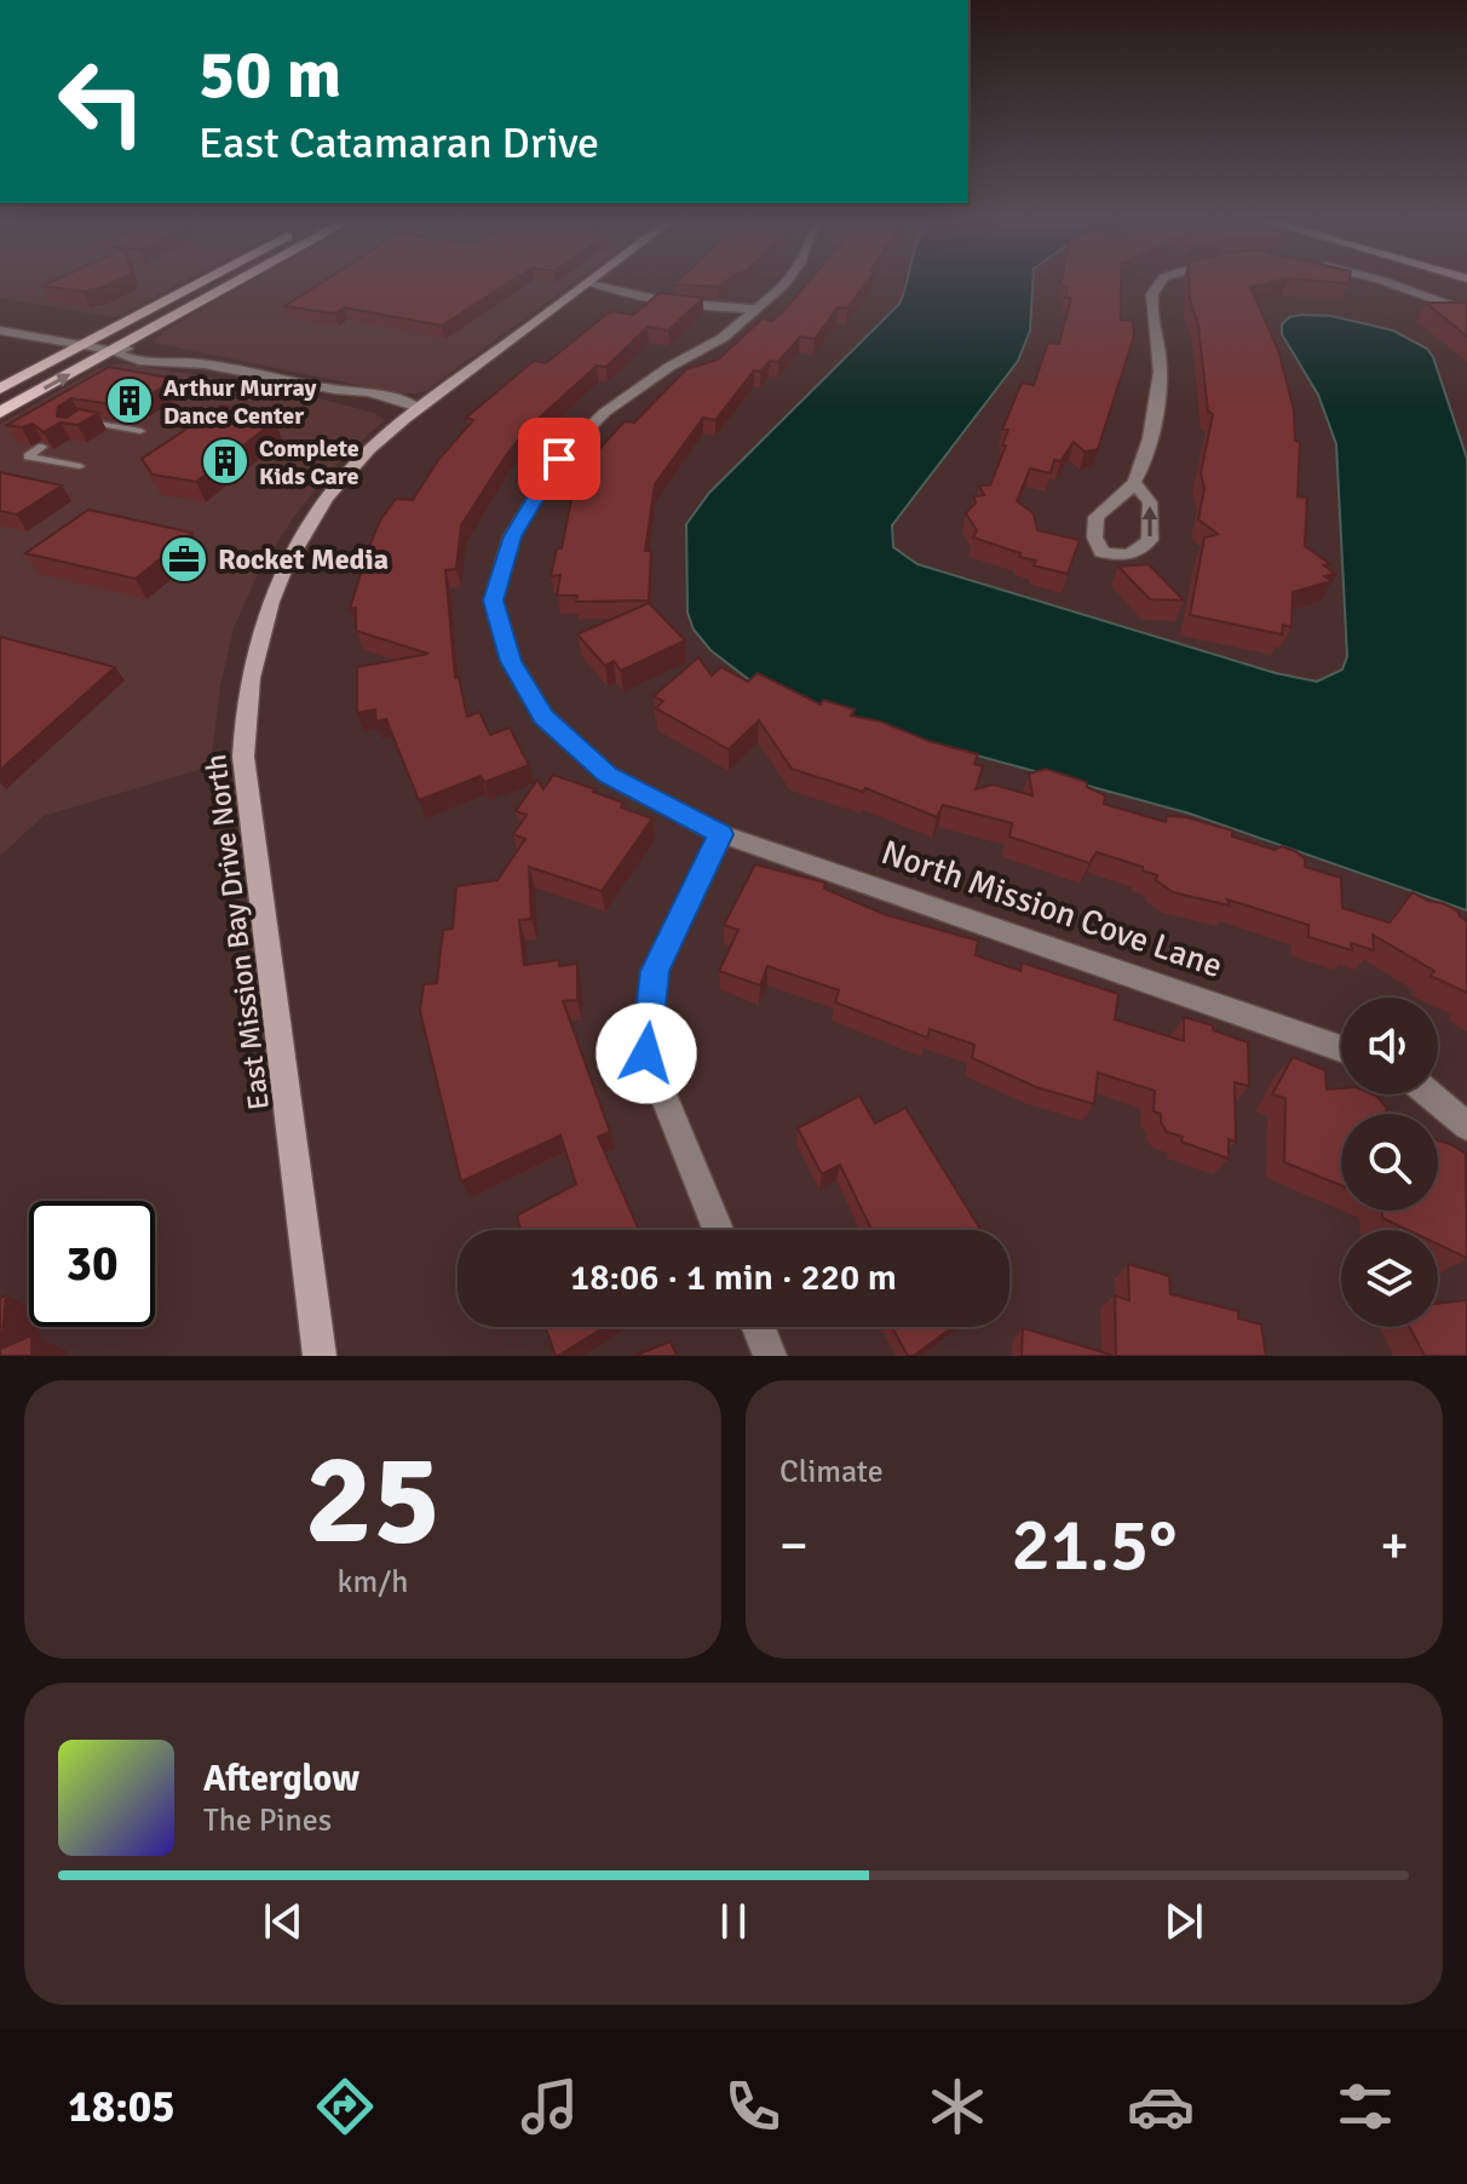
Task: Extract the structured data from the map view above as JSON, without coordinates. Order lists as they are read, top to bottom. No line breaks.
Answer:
{"streets":{"street":["North Mission Cove Lane","East Mission Bay Drive North"]},"places":{"building":["Arthur Murray Dance Center","Complete Kids Care"],"office":["Rocket Media"]},"page":{"turn":["50 m","East Catamaran Drive"],"limit":"30","trip":"18:06 · 1 min · 220 m","tile":[["25","km/h"],"Climate"],"heat":["−","21.5°","+"],"song":["Afterglow","The Pines"],"tabs":"18:05"}}
